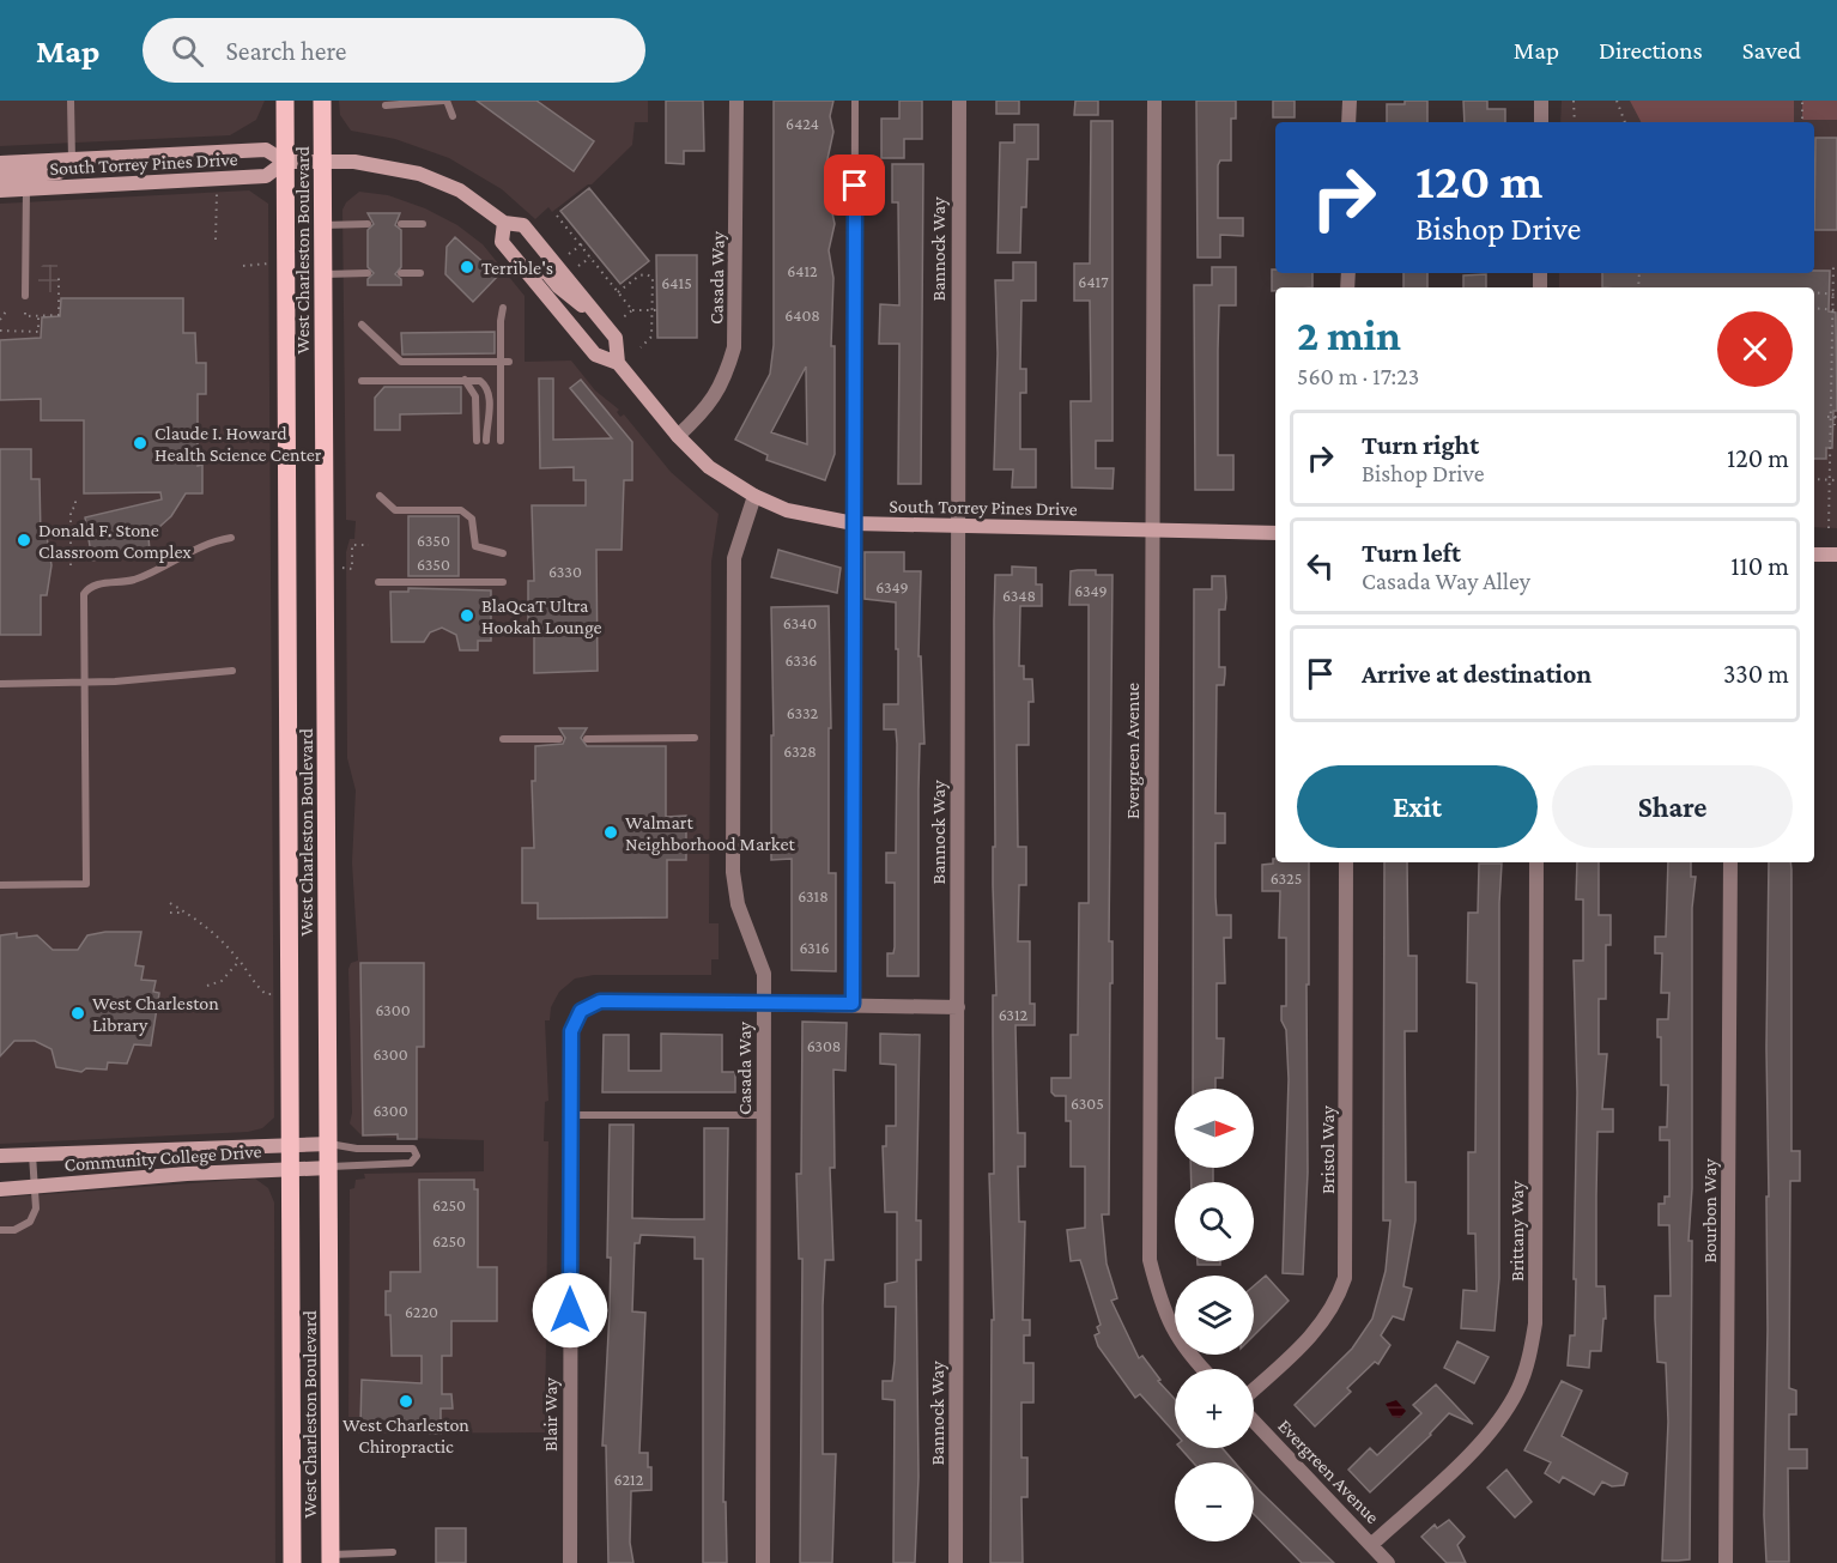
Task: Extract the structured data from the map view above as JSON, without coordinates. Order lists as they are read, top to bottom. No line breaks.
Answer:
{"streets":{"main road":["South Torrey Pines Drive","West Charleston Boulevard","Community College Drive"],"street":["Bannock Way","Casada Way","Evergreen Avenue","Bristol Way","Bourbon Way","Brittany Way","Blair Way"]},"crossings":[["South Torrey Pines Drive","Bannock Way"],["South Torrey Pines Drive","West Charleston Boulevard"],["South Torrey Pines Drive","Casada Way"],["South Torrey Pines Drive","Evergreen Avenue"],["West Charleston Boulevard","Community College Drive"],["Casada Way","Blair Way"],["Evergreen Avenue","Brittany Way"]],"places":["Terrible's","Claude I. Howard Health Science Center","Donald F. Stone Classroom Complex","BlaQcaT Ultra Hookah Lounge","Walmart Neighborhood Market","West Charleston Library","West Charleston Chiropractic"],"house_numbers":["6424","6412","6417","6415","6408","6350","6350","6330","6349","6349","6348","6340","6336","6332","6328","6325","6318","6316","6300","6312","6308","6300","6305","6300","6250","6250","6220","6212"],"north":"right","page":{"header":"Map","search":"Search here","nav":["Map","Directions","Saved"],"turn":["120 m","Bishop Drive"],"heading":["2 min","560 m · 17:23"],"list":[{"name":"Turn right","note":"Bishop Drive","value":"120 m"},{"name":"Turn left","note":"Casada Way Alley","value":"110 m"},{"name":"Arrive at destination","value":"330 m"}],"buttons":["Exit","Share"],"map_buttons":["+","−"]}}
